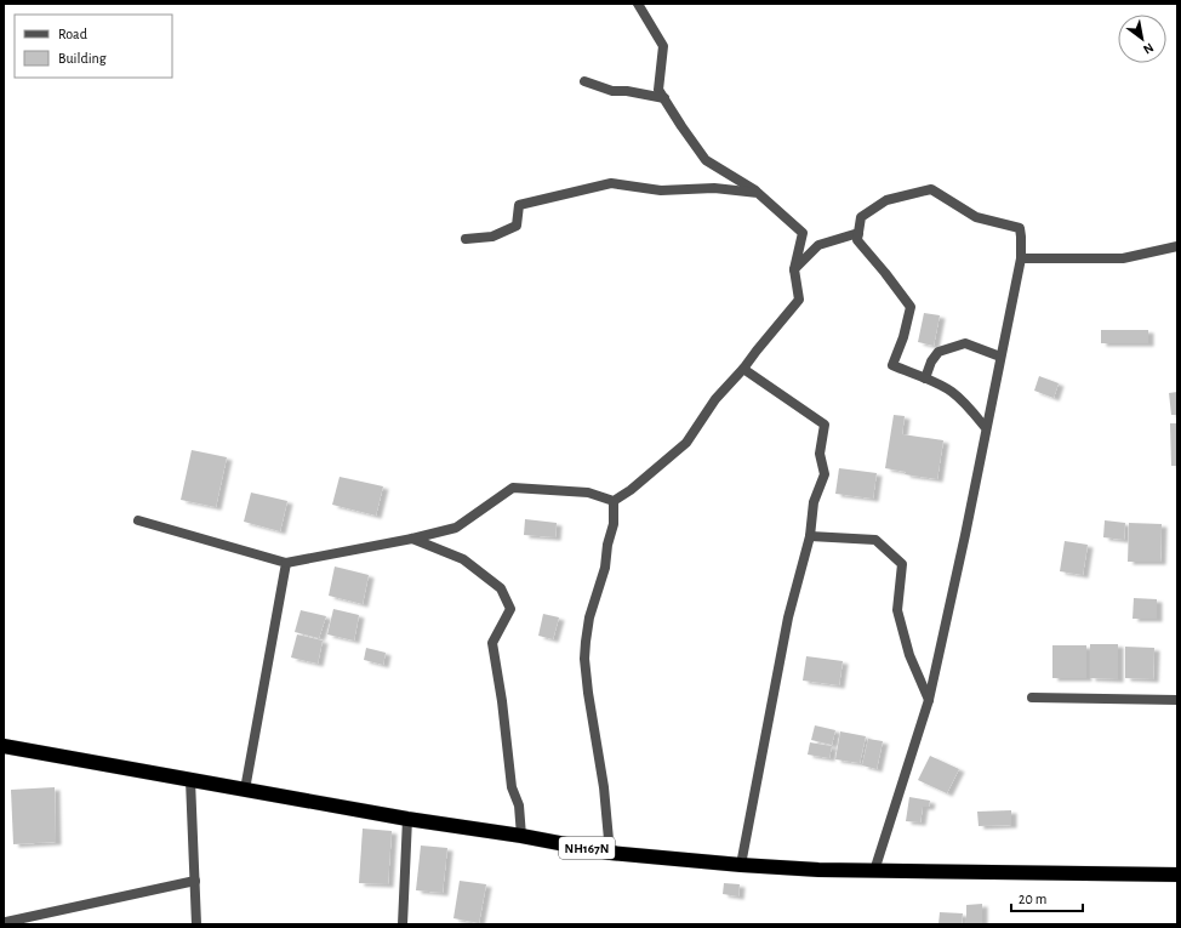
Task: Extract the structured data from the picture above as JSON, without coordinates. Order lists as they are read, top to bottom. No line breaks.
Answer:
{"streets":{"highway":["NH167N"]},"legend":["Road","Building"],"scale_bar":"20 m","north":"bottom right"}
